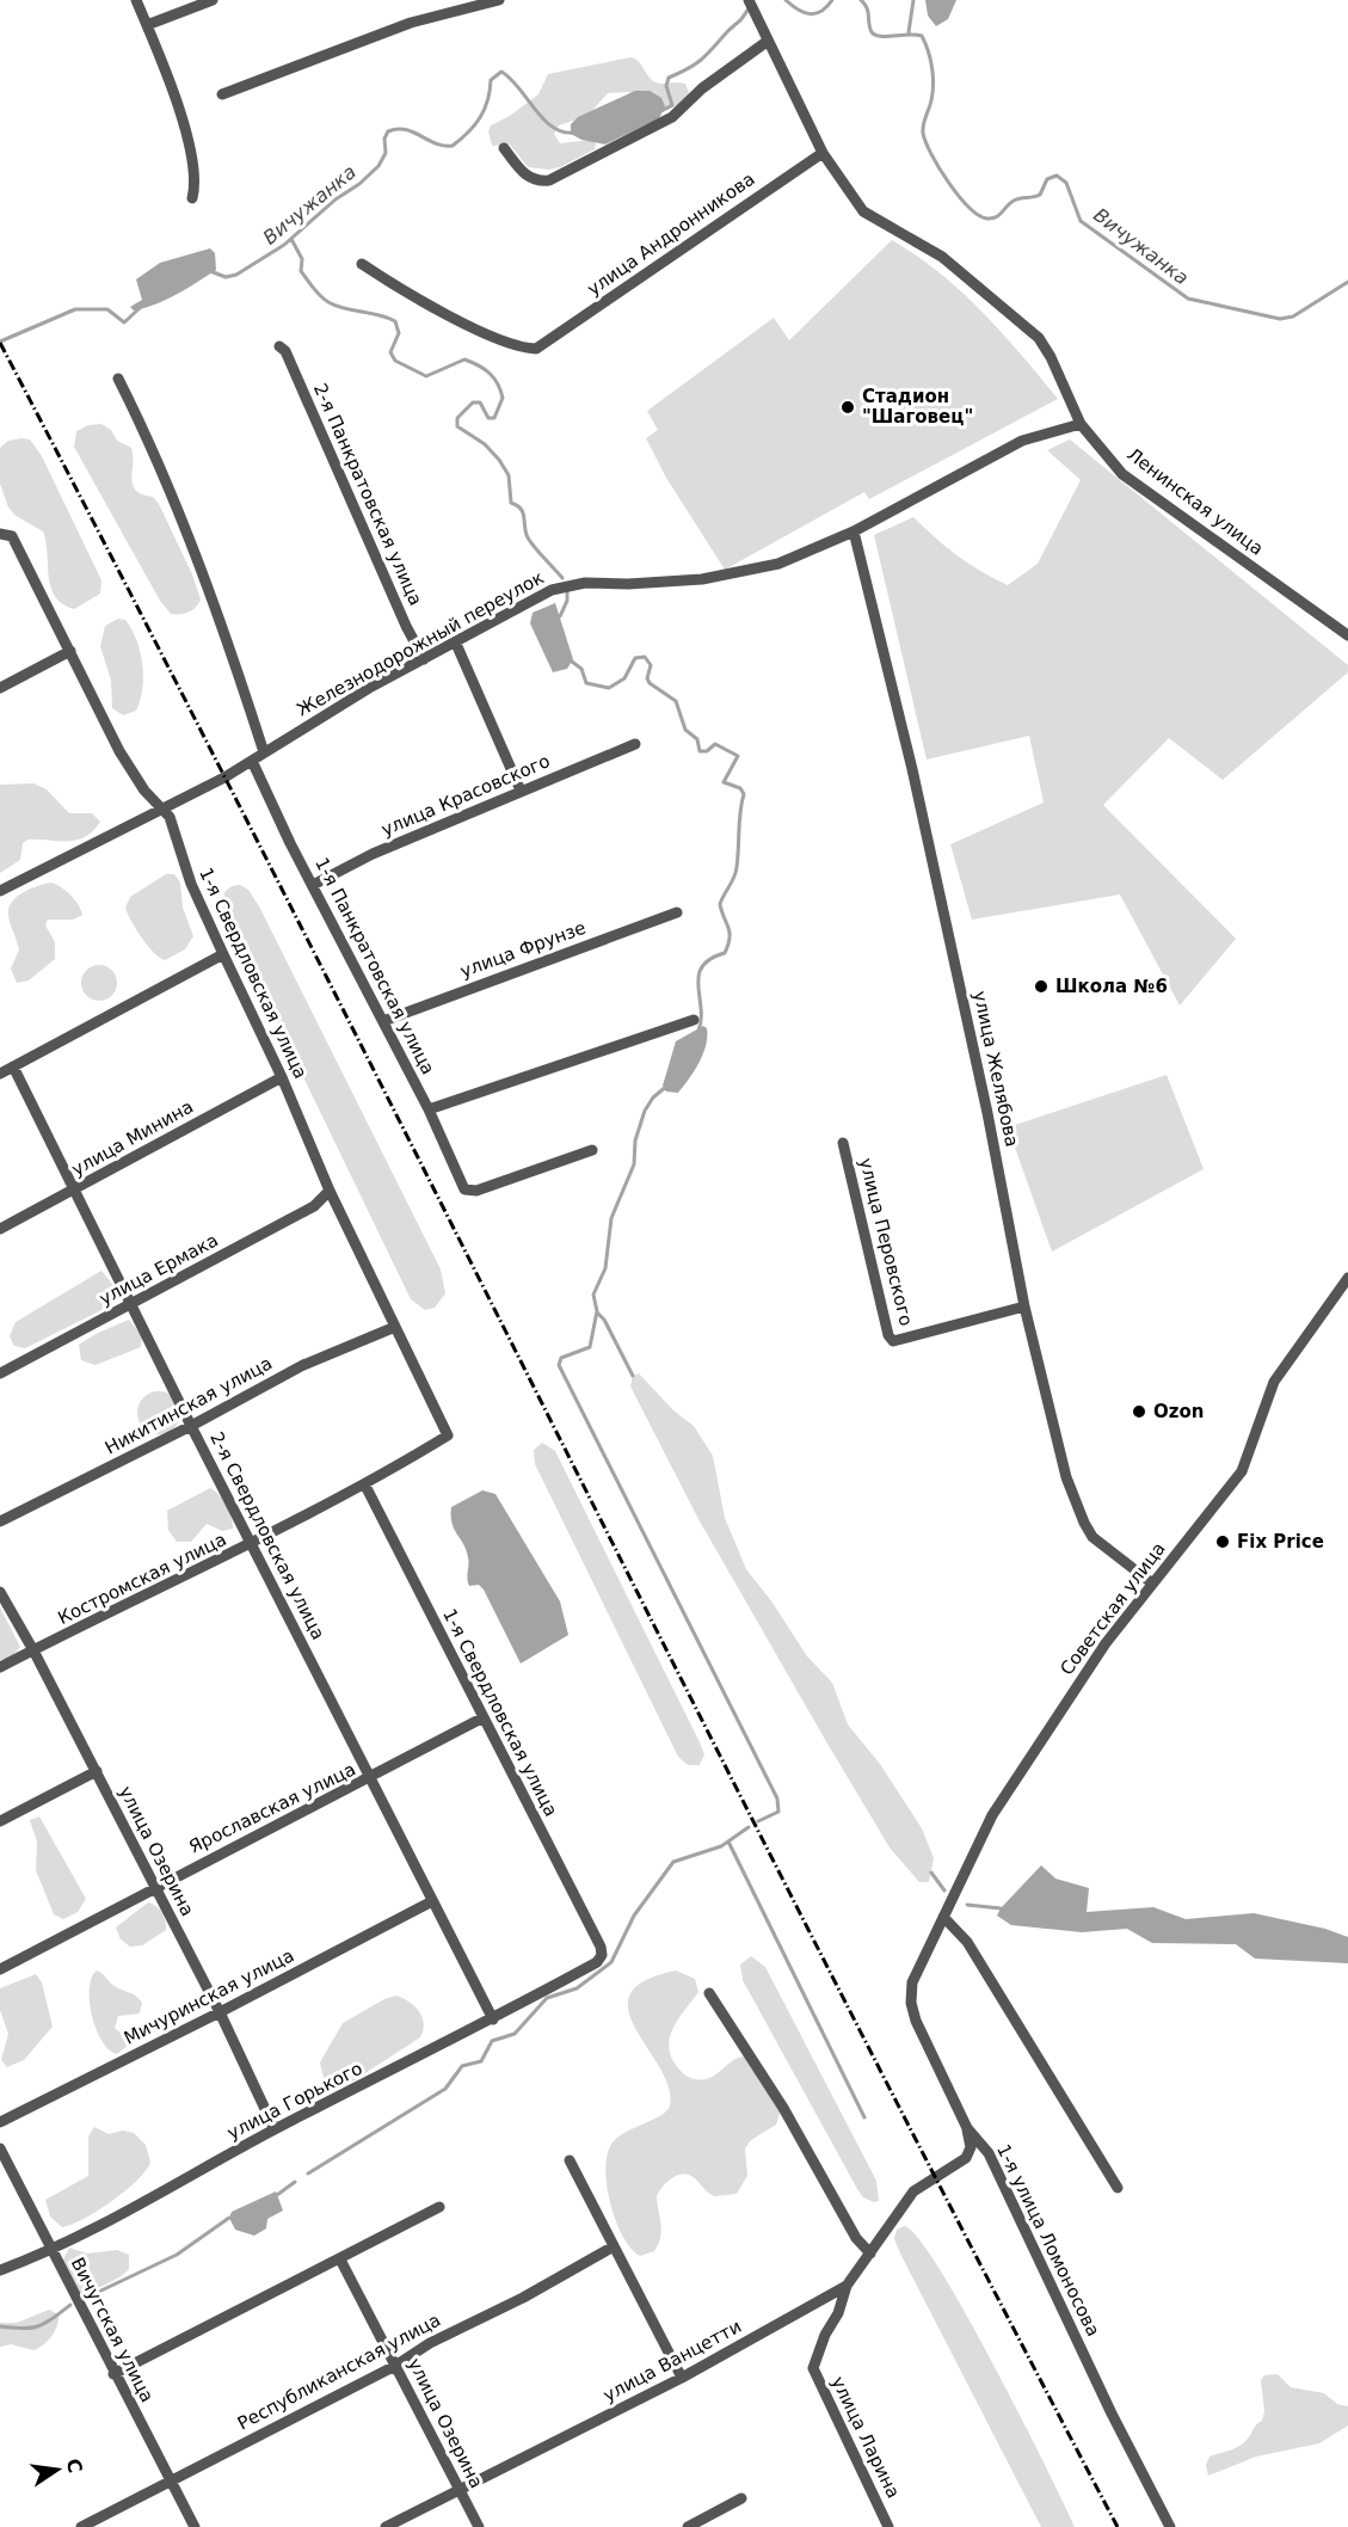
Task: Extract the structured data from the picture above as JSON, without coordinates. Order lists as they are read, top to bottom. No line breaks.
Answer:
{"streets":{"street":["улица Андронникова","2-я Панкратовская улица","Ленинская улица","Железнодорожный переулок","улица Красовского","улица Фрунзе","1-я Панкратовская улица","1-я Свердловская улица","улица Желябова","улица Минина","улица Перовского","улица Ермака","Никитинская улица","2-я Свердловская улица","Костромская улица","Советская улица","Ярославская улица","улица Озерина","Мичуринская улица","улица Горького","1-я улица Ломоносова","Вичугская улица","улица Ванцетти","Республиканская улица","улица Ларина"]},"crossings":[["улица Андронникова","Ленинская улица"],["2-я Панкратовская улица","Железнодорожный переулок"],["Ленинская улица","Железнодорожный переулок"],["Железнодорожный переулок","1-я Панкратовская улица"],["Железнодорожный переулок","1-я Свердловская улица"],["Железнодорожный переулок","улица Желябова"],["улица Красовского","1-я Панкратовская улица"],["улица Фрунзе","1-я Панкратовская улица"],["1-я Свердловская улица","улица Минина"],["1-я Свердловская улица","улица Ермака"],["1-я Свердловская улица","Никитинская улица"],["1-я Свердловская улица","Костромская улица"],["1-я Свердловская улица","Ярославская улица"],["1-я Свердловская улица","улица Горького"],["улица Желябова","улица Перовского"],["улица Желябова","Советская улица"],["улица Минина","2-я Свердловская улица"],["улица Ермака","2-я Свердловская улица"],["Никитинская улица","2-я Свердловская улица"],["2-я Свердловская улица","Костромская улица"],["2-я Свердловская улица","Ярославская улица"],["2-я Свердловская улица","Мичуринская улица"],["2-я Свердловская улица","улица Горького"],["Костромская улица","улица Озерина"],["Советская улица","1-я улица Ломоносова"],["Ярославская улица","улица Озерина"],["улица Озерина","Мичуринская улица"],["улица Озерина","улица Горького"],["улица Озерина","улица Ванцетти"],["улица Озерина","Республиканская улица"],["улица Горького","Вичугская улица"],["1-я улица Ломоносова","улица Ванцетти"],["Вичугская улица","Республиканская улица"],["улица Ванцетти","улица Ларина"]],"water":["Вичужанка"],"places":["Стадион \"Шаговец\"","Школа №6","Ozon","Fix Price"],"north":"right"}
